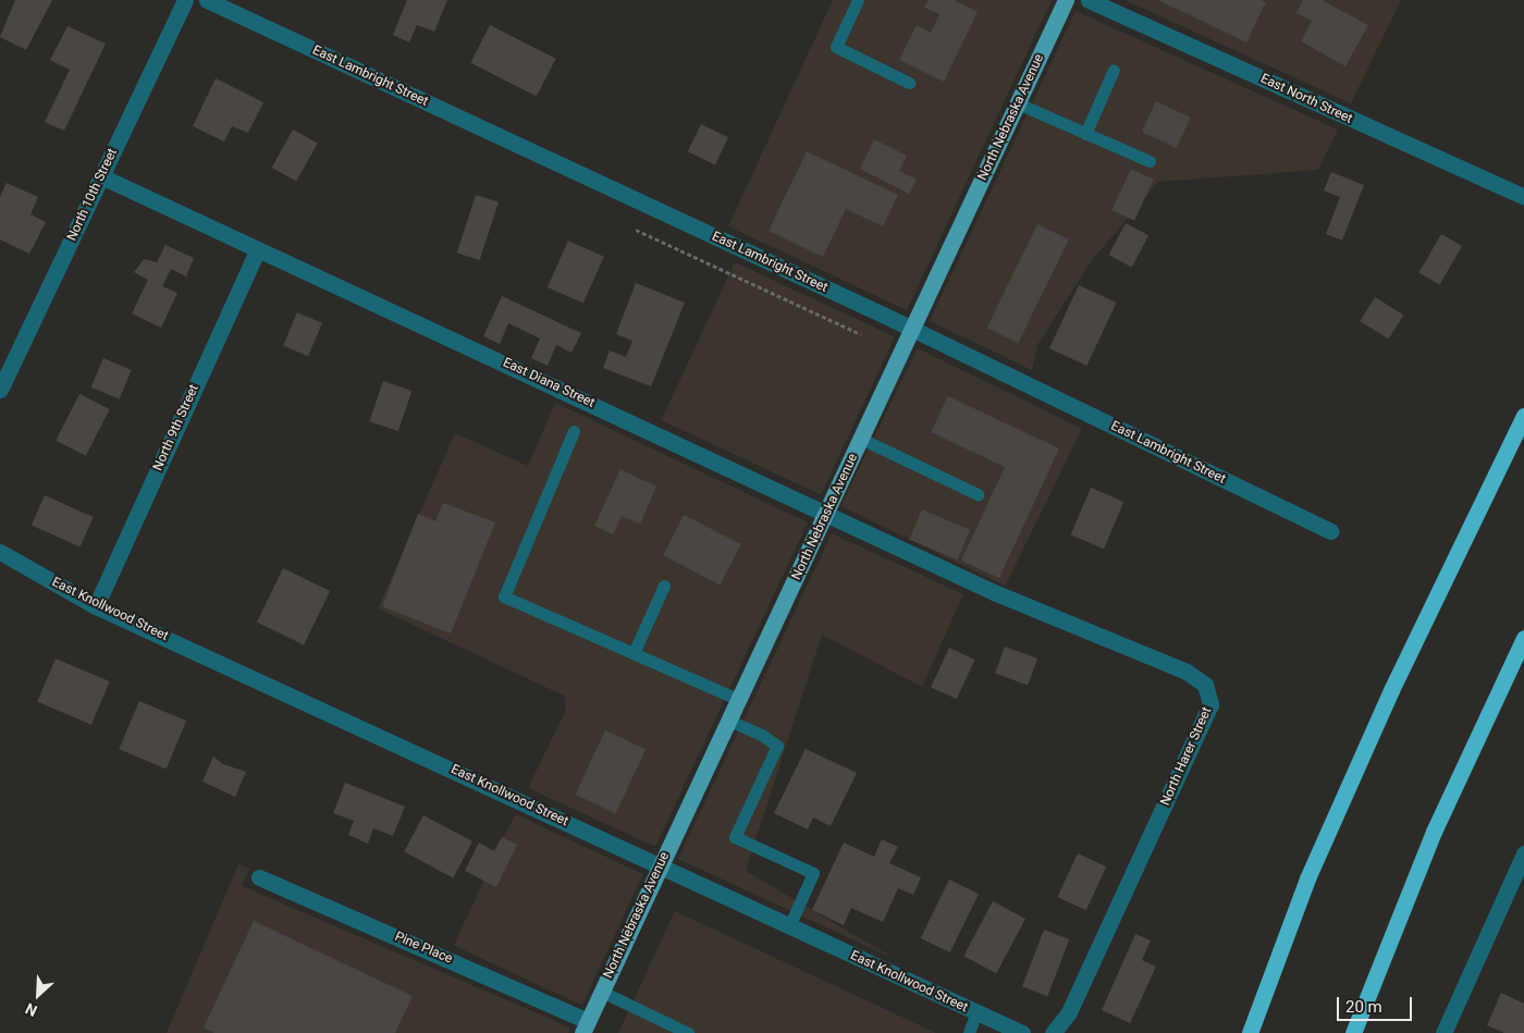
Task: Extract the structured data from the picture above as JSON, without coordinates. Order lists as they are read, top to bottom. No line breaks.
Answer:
{"streets":{"main road":["North Nebraska Avenue"],"street":["East Lambright Street","East North Street","North 10th Street","East Diana Street","North 9th Street","East Knollwood Street","North Harer Street","Pine Place"]},"crossings":[["East Lambright Street","North Nebraska Avenue"],["North Nebraska Avenue","East Diana Street"],["North Nebraska Avenue","East Knollwood Street"],["North Nebraska Avenue","Pine Place"],["North 10th Street","East Diana Street"],["East Diana Street","North 9th Street"],["East Diana Street","North Harer Street"],["North 9th Street","East Knollwood Street"]],"scale_bar":"20 m","north":"bottom left"}
